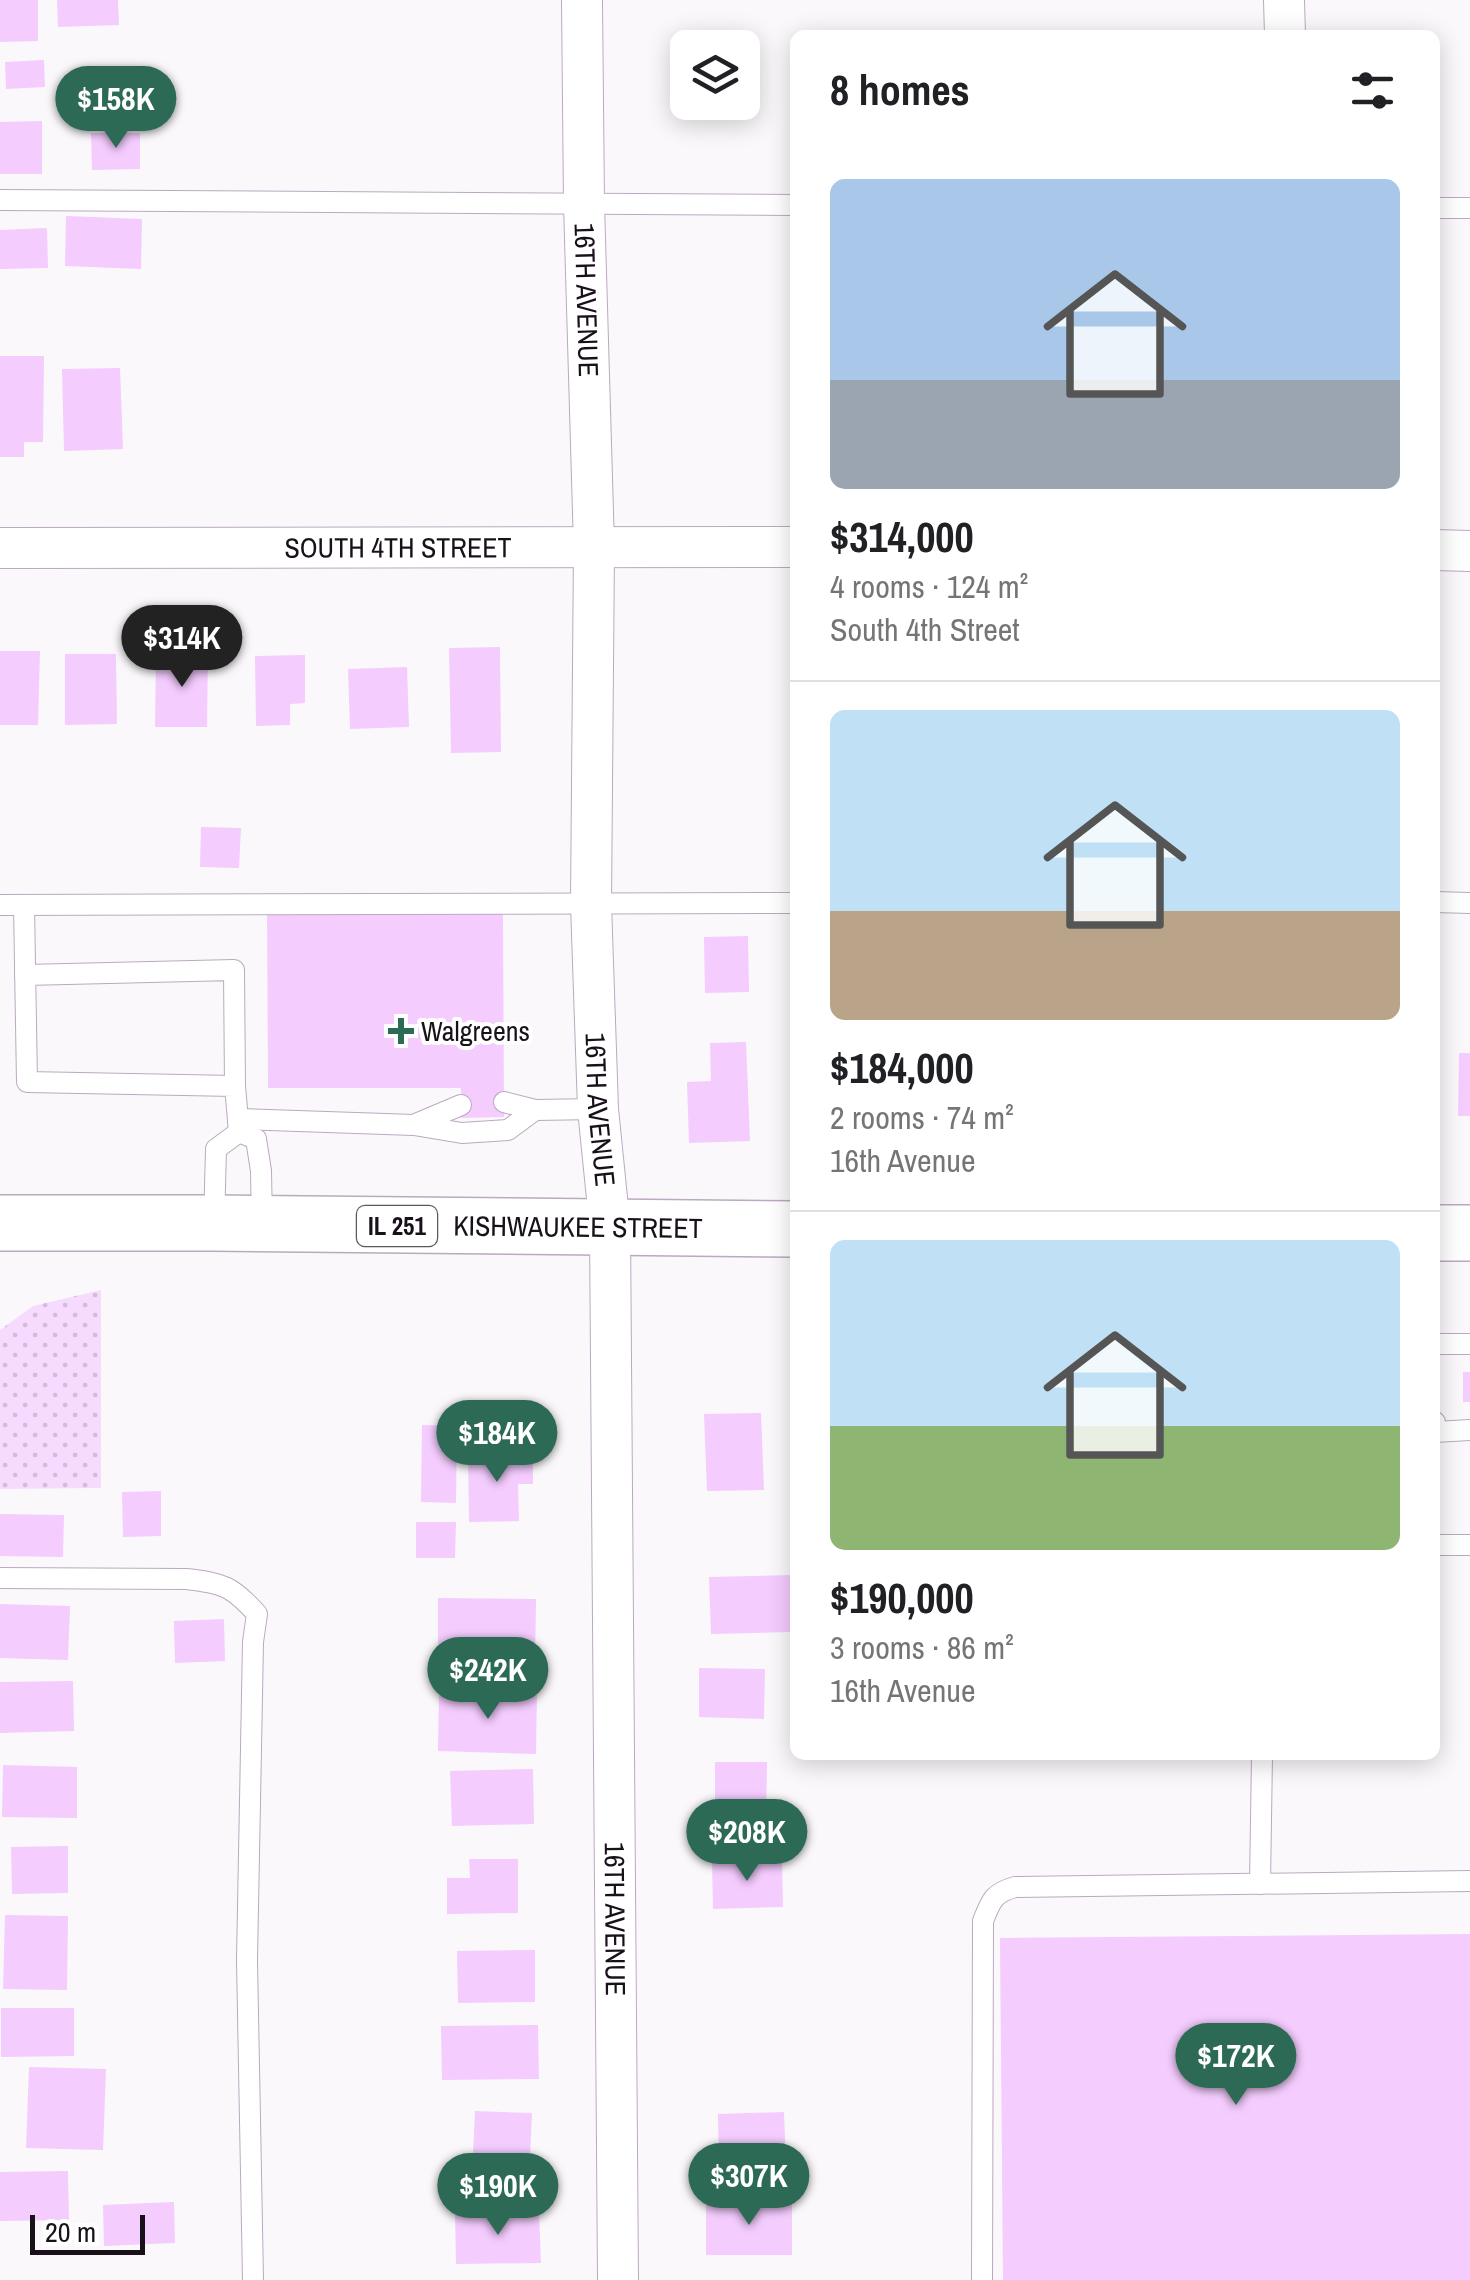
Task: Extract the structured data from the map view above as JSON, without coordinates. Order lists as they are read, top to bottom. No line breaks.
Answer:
{"streets":{"main road":["IL 251","KISHWAUKEE STREET"],"street":["16TH AVENUE","SOUTH 4TH STREET"]},"crossings":[["16TH AVENUE","SOUTH 4TH STREET"],["16TH AVENUE","KISHWAUKEE STREET"]],"places":{"health":["Walgreens"]},"scale_bar":"20 m","page":{"heading":"8 homes","price":["$158K","$314K","$184K","$242K","$208K","$172K","$307K","$190K"],"list":[{"name":"$314,000","note":"4 rooms · 124 m² · South 4th Street"},{"name":"$184,000","note":"2 rooms · 74 m² · 16th Avenue"},{"name":"$190,000","note":"3 rooms · 86 m² · 16th Avenue"}],"scale":"20 m"}}
